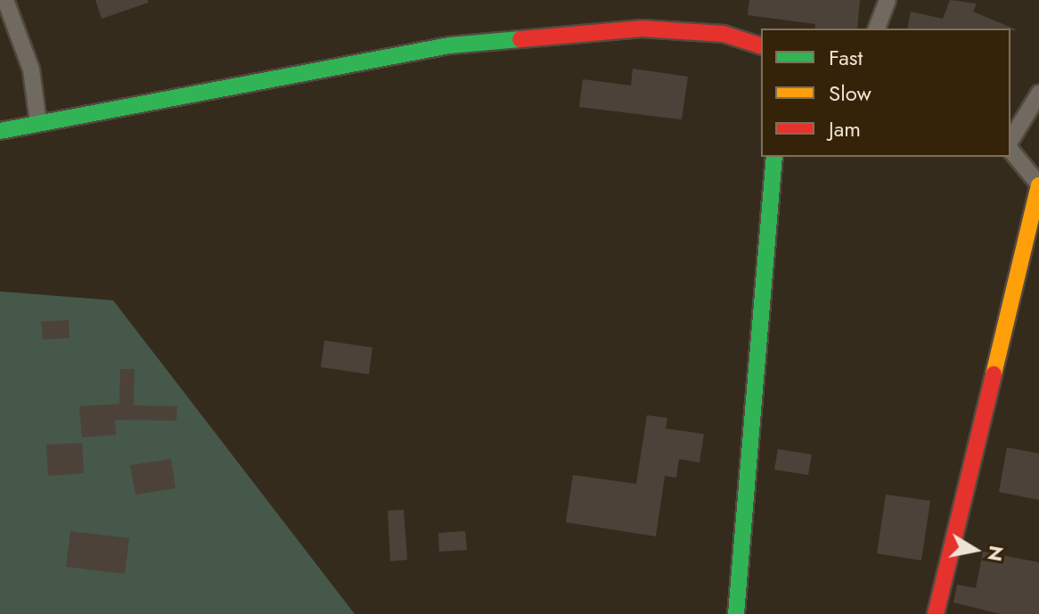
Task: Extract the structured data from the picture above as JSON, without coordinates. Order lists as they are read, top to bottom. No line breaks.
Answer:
{"legend":["Fast","Slow","Jam"],"north":"right"}
